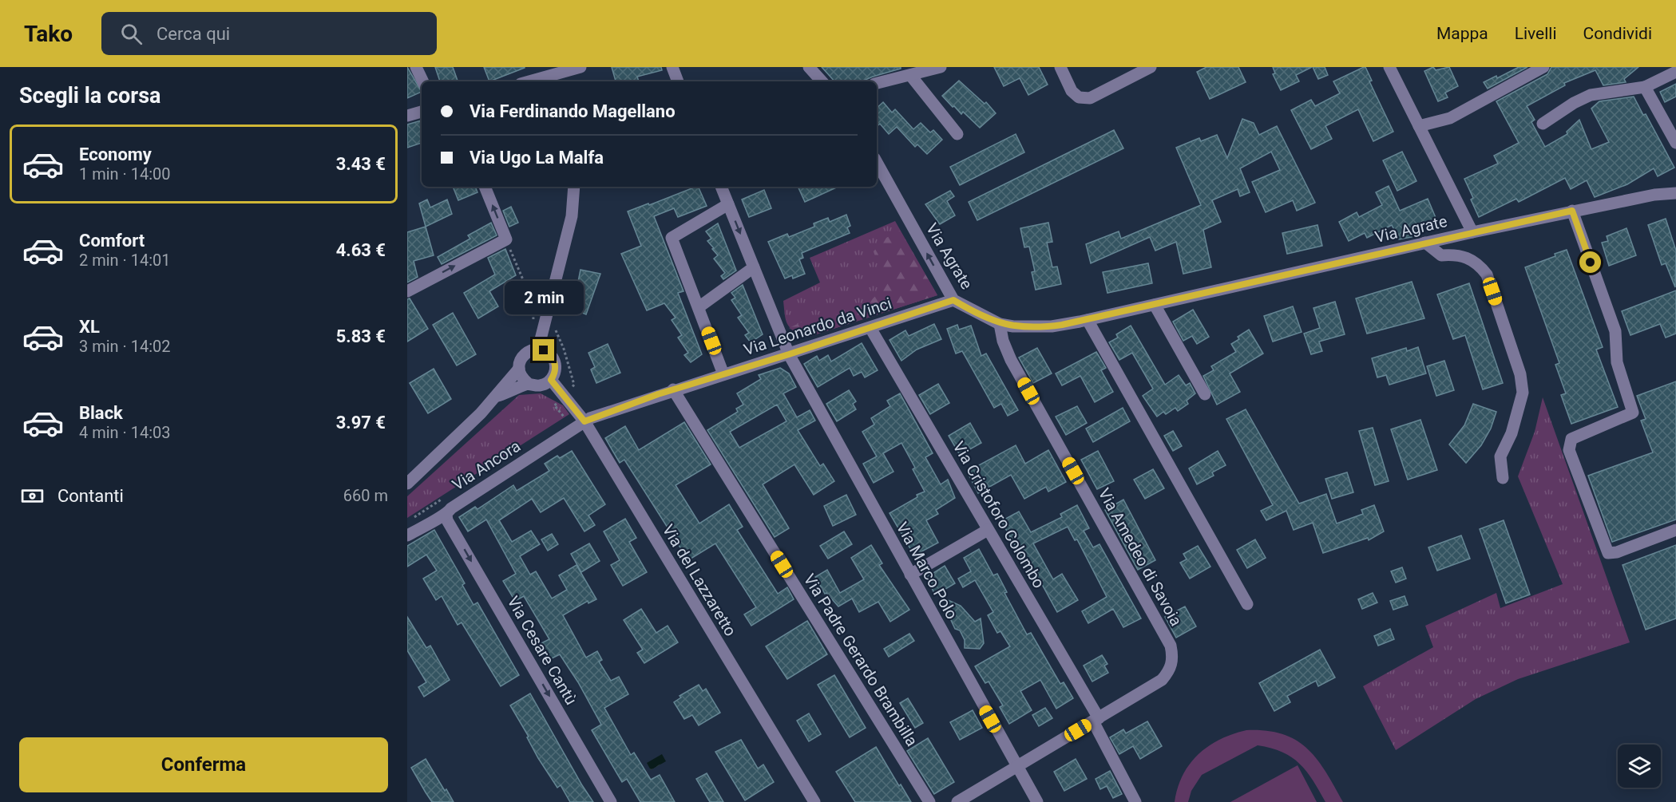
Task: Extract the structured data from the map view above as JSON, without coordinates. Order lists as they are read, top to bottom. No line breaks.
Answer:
{"streets":{"street":["Via Agrate","Via Leonardo da Vinci","Via Ancora","Via Cristoforo Colombo","Via Amedeo di Savoia","Via Marco Polo","Via del Lazzaretto","Via Cesare Cantù","Via Padre Gerardo Brambilla"]},"crossings":[["Via Agrate","Via Leonardo da Vinci"],["Via Agrate","Via Amedeo di Savoia"],["Via Leonardo da Vinci","Via Ancora"],["Via Leonardo da Vinci","Via Cristoforo Colombo"],["Via Leonardo da Vinci","Via Marco Polo"],["Via Leonardo da Vinci","Via del Lazzaretto"],["Via Leonardo da Vinci","Via Padre Gerardo Brambilla"],["Via Ancora","Via del Lazzaretto"],["Via Ancora","Via Cesare Cantù"],["Via Cristoforo Colombo","Via Amedeo di Savoia"]],"one_way":["Via Cesare Cantù"],"page":{"header":"Tako","search":"Cerca qui","nav":["Mappa","Livelli","Condividi"],"heading":"Scegli la corsa","banner":["Via Ferdinando Magellano","Via Ugo La Malfa"],"list":[{"name":"Economy","note":"1 min · 14:00","value":"3.43 €"},{"name":"Comfort","note":"2 min · 14:01","value":"4.63 €"},{"name":"XL","note":"3 min · 14:02","value":"5.83 €"},{"name":"Black","note":"4 min · 14:03","value":"3.97 €"}],"bubble":"2 min","pay":["Contanti","660 m"],"buttons":"Conferma"}}
